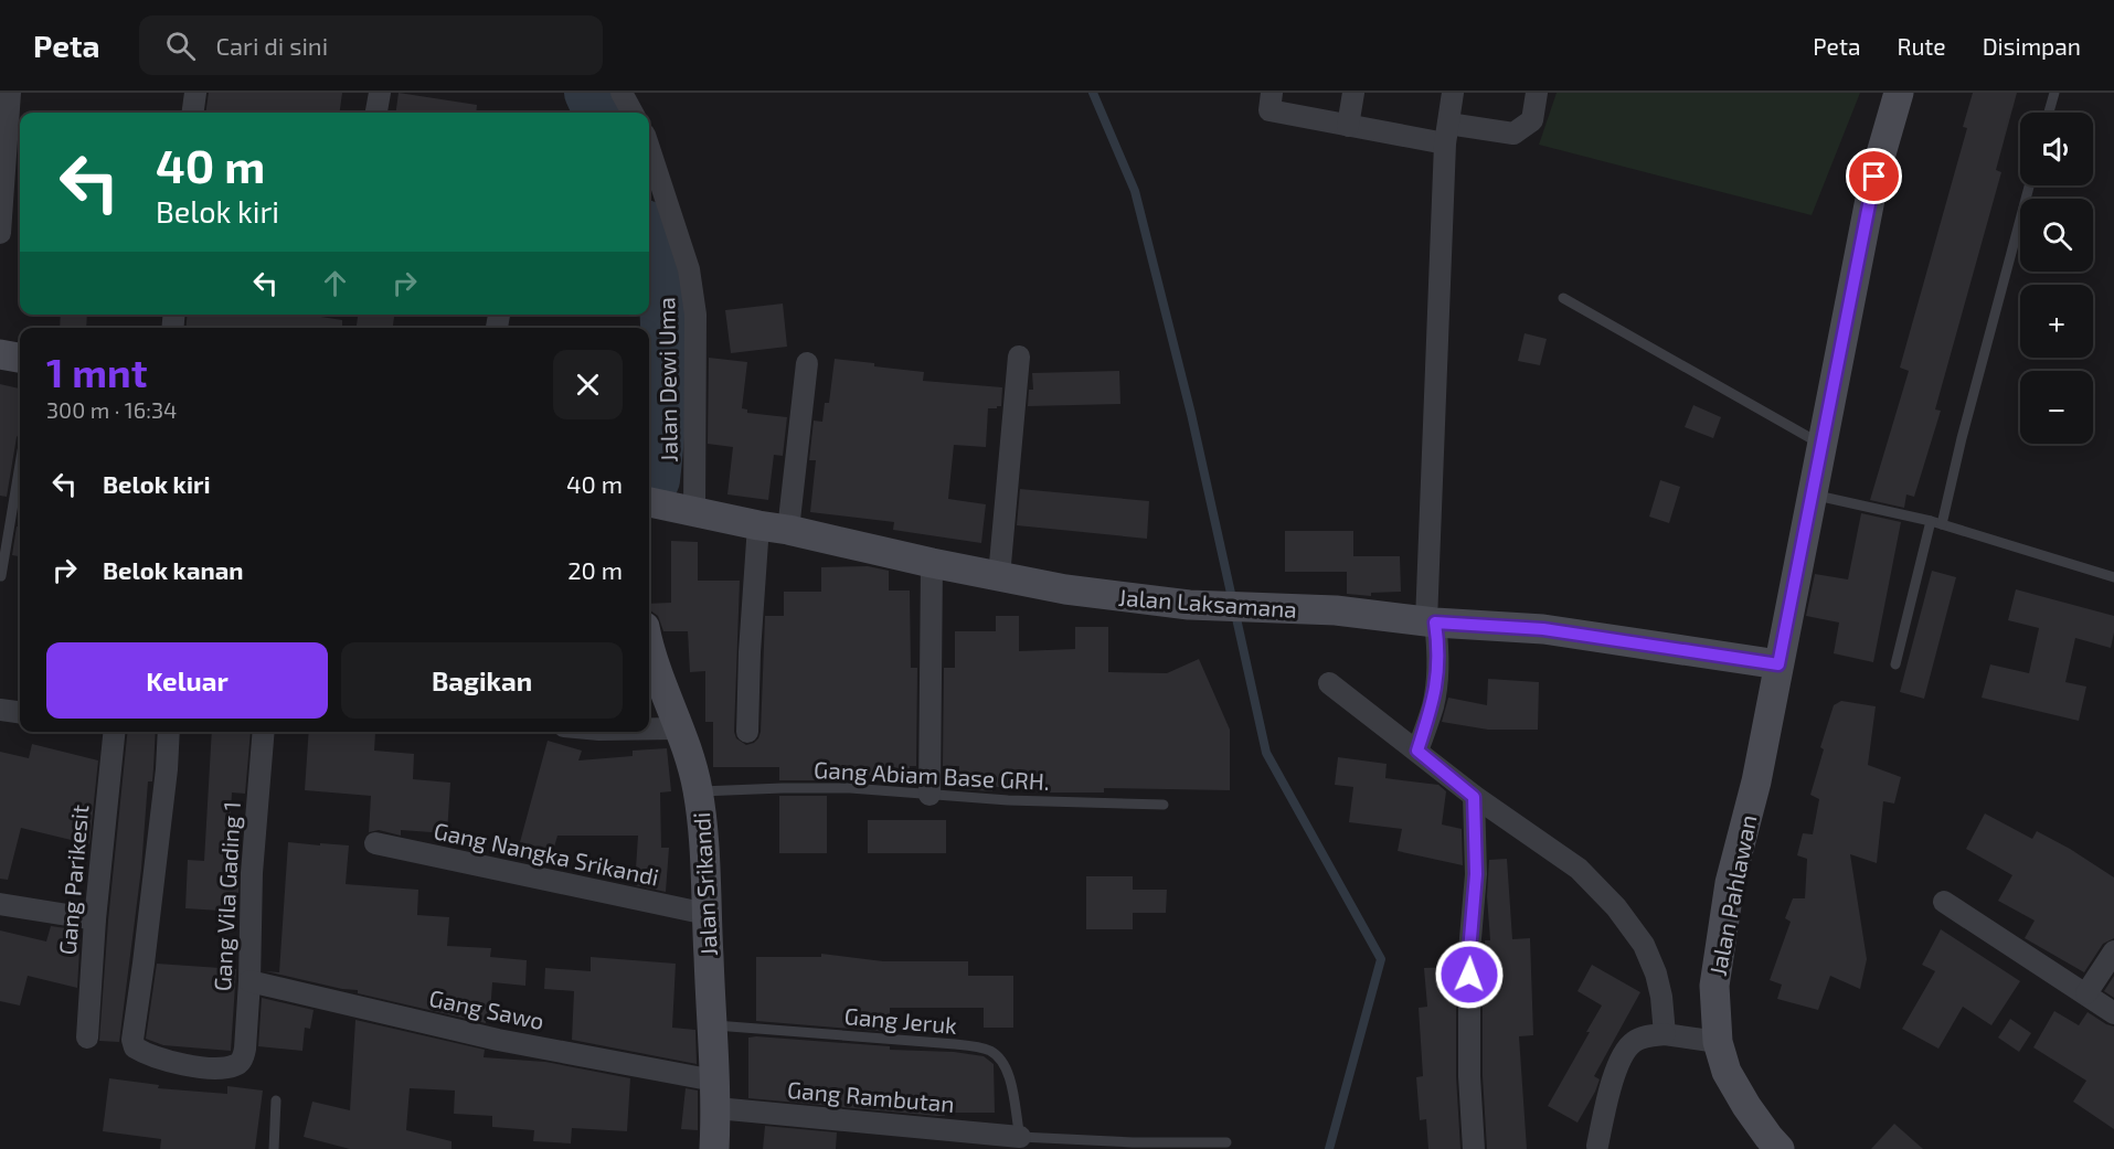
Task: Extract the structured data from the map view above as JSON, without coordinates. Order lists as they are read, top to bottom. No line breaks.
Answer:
{"streets":{"main road":["Jalan Laksamana","Jalan Srikandi","Jalan Pahlawan"],"street":["Jalan Dewi Uma","Gang Nangka Srikandi","Gang Parikesit","Gang Vila Gading 1","Gang Sawo","Gang Rambutan"],"lane":["Gang Abiam Base GRH.","Gang Jeruk"]},"crossings":[["Jalan Dewi Uma","Jalan Laksamana"],["Jalan Laksamana","Jalan Pahlawan"],["Gang Abiam Base GRH.","Jalan Srikandi"],["Gang Nangka Srikandi","Jalan Srikandi"],["Jalan Srikandi","Gang Sawo"],["Jalan Srikandi","Gang Jeruk"],["Jalan Srikandi","Gang Rambutan"],["Gang Vila Gading 1","Gang Sawo"],["Gang Sawo","Gang Rambutan"],["Gang Jeruk","Gang Rambutan"]],"page":{"header":"Peta","search":"Cari di sini","nav":["Peta","Rute","Disimpan"],"map_buttons":["+","−"],"turn":["40 m","Belok kiri"],"heading":["1 mnt","300 m · 16:34"],"list":[{"name":"Belok kiri","value":"40 m"},{"name":"Belok kanan","value":"20 m"}],"buttons":["Keluar","Bagikan"]}}
